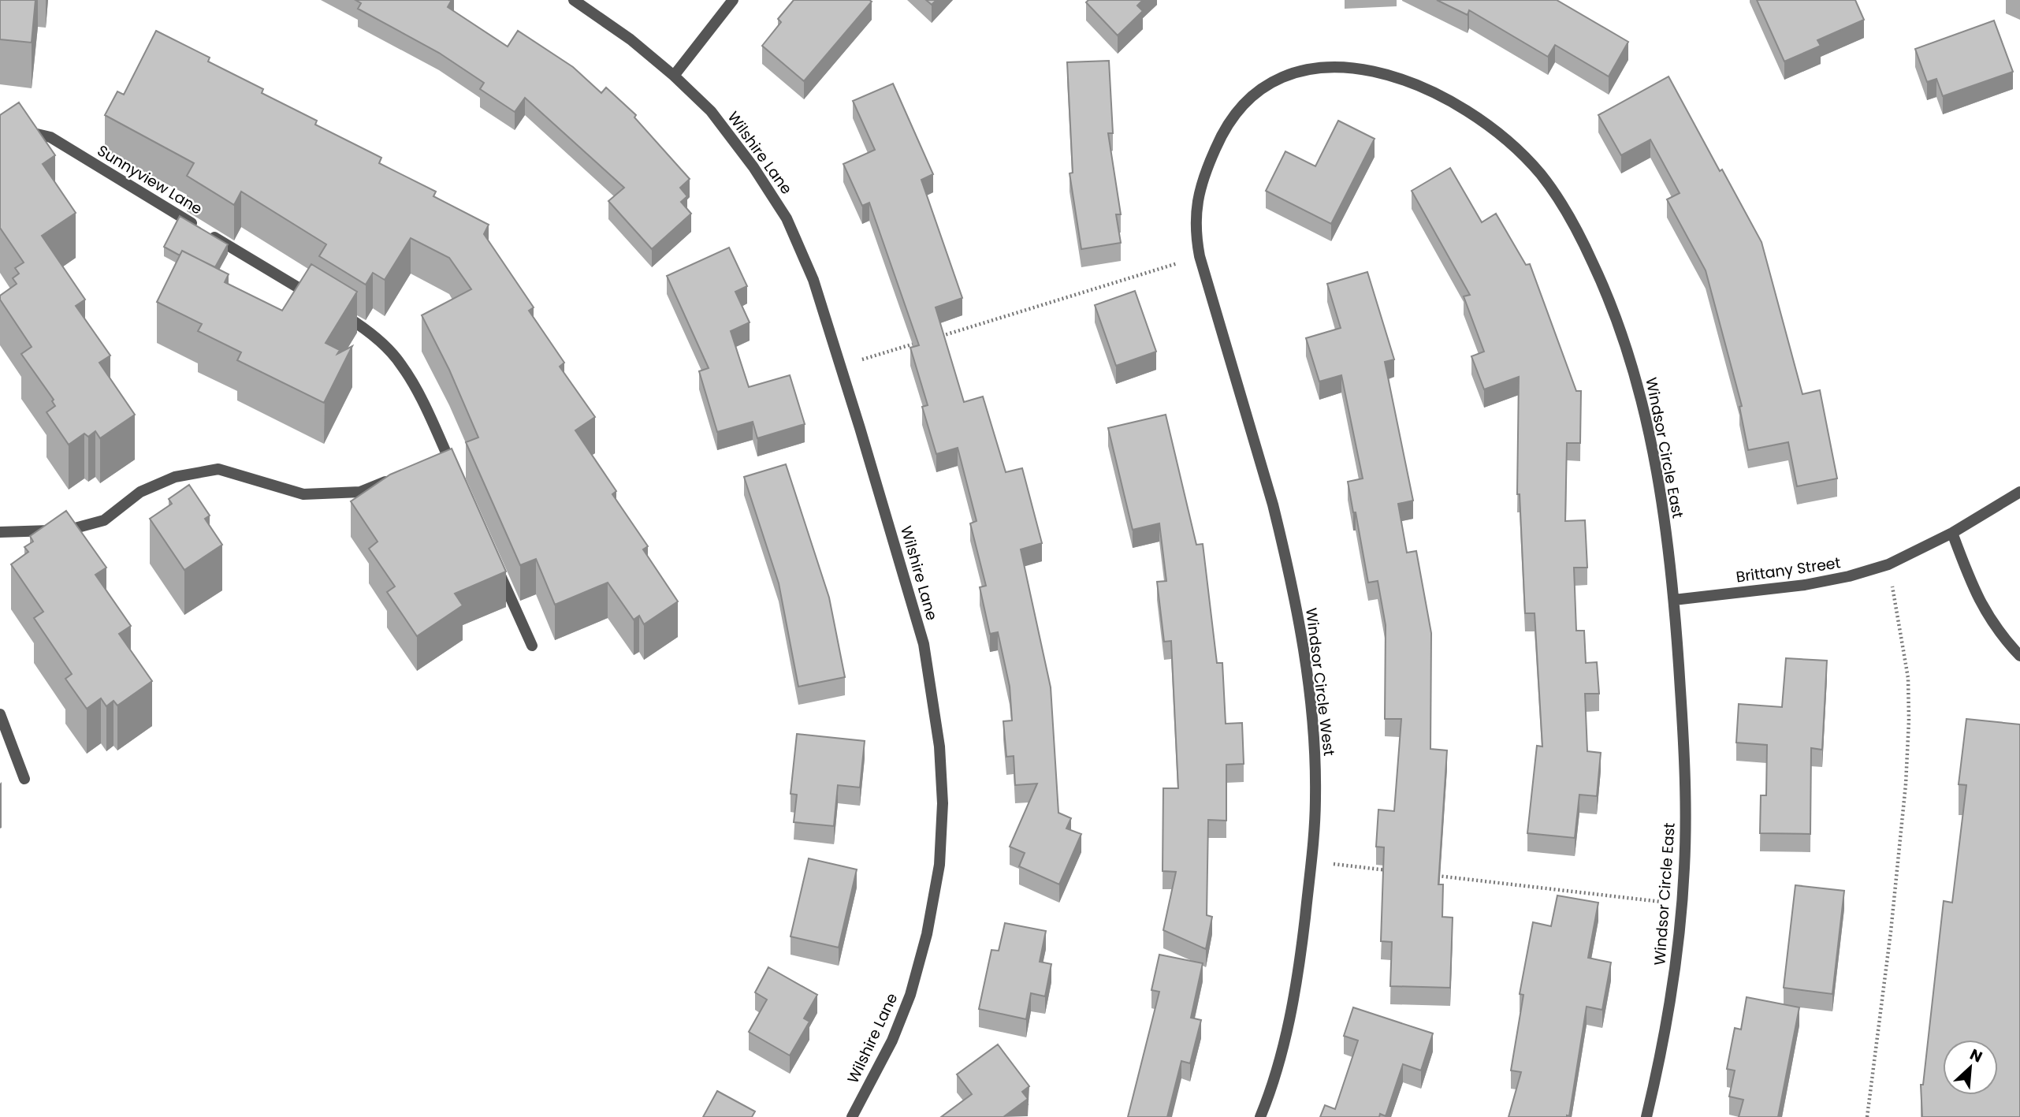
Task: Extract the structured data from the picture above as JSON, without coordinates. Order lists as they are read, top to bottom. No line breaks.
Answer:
{"streets":{"street":["Wilshire Lane","Sunnyview Lane","Windsor Circle East","Brittany Street","Windsor Circle West"]},"crossings":[["Windsor Circle East","Brittany Street"],["Windsor Circle East","Windsor Circle West"]],"north":"top right"}
